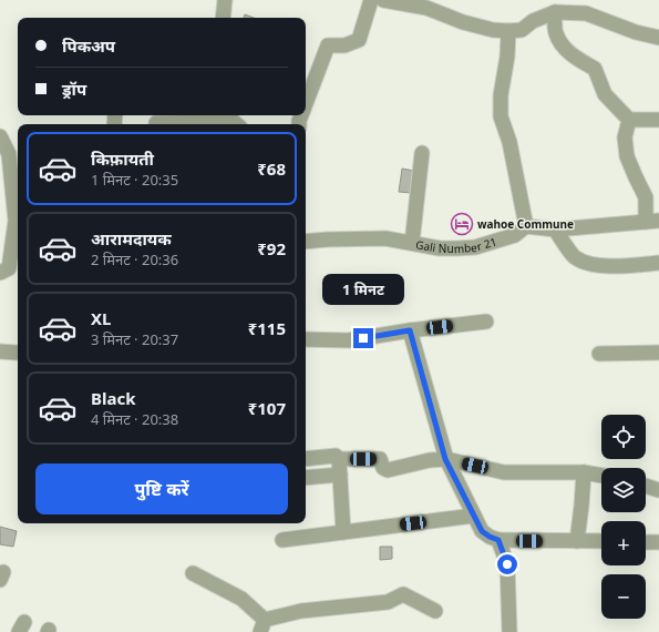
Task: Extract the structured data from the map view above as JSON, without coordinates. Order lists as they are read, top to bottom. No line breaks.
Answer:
{"streets":{"street":["Gali Number 21"]},"places":{"hotel":["wahoe Commune"]},"page":{"banner":["पिकअप","ड्रॉप"],"list":[{"name":"किफ़ायती","note":"1 मिनट · 20:35","value":"₹68"},{"name":"आरामदायक","note":"2 मिनट · 20:36","value":"₹92"},{"name":"XL","note":"3 मिनट · 20:37","value":"₹115"},{"name":"Black","note":"4 मिनट · 20:38","value":"₹107"}],"bubble":"1 मिनट","map_buttons":["+","−"],"buttons":"पुष्टि करें"}}
